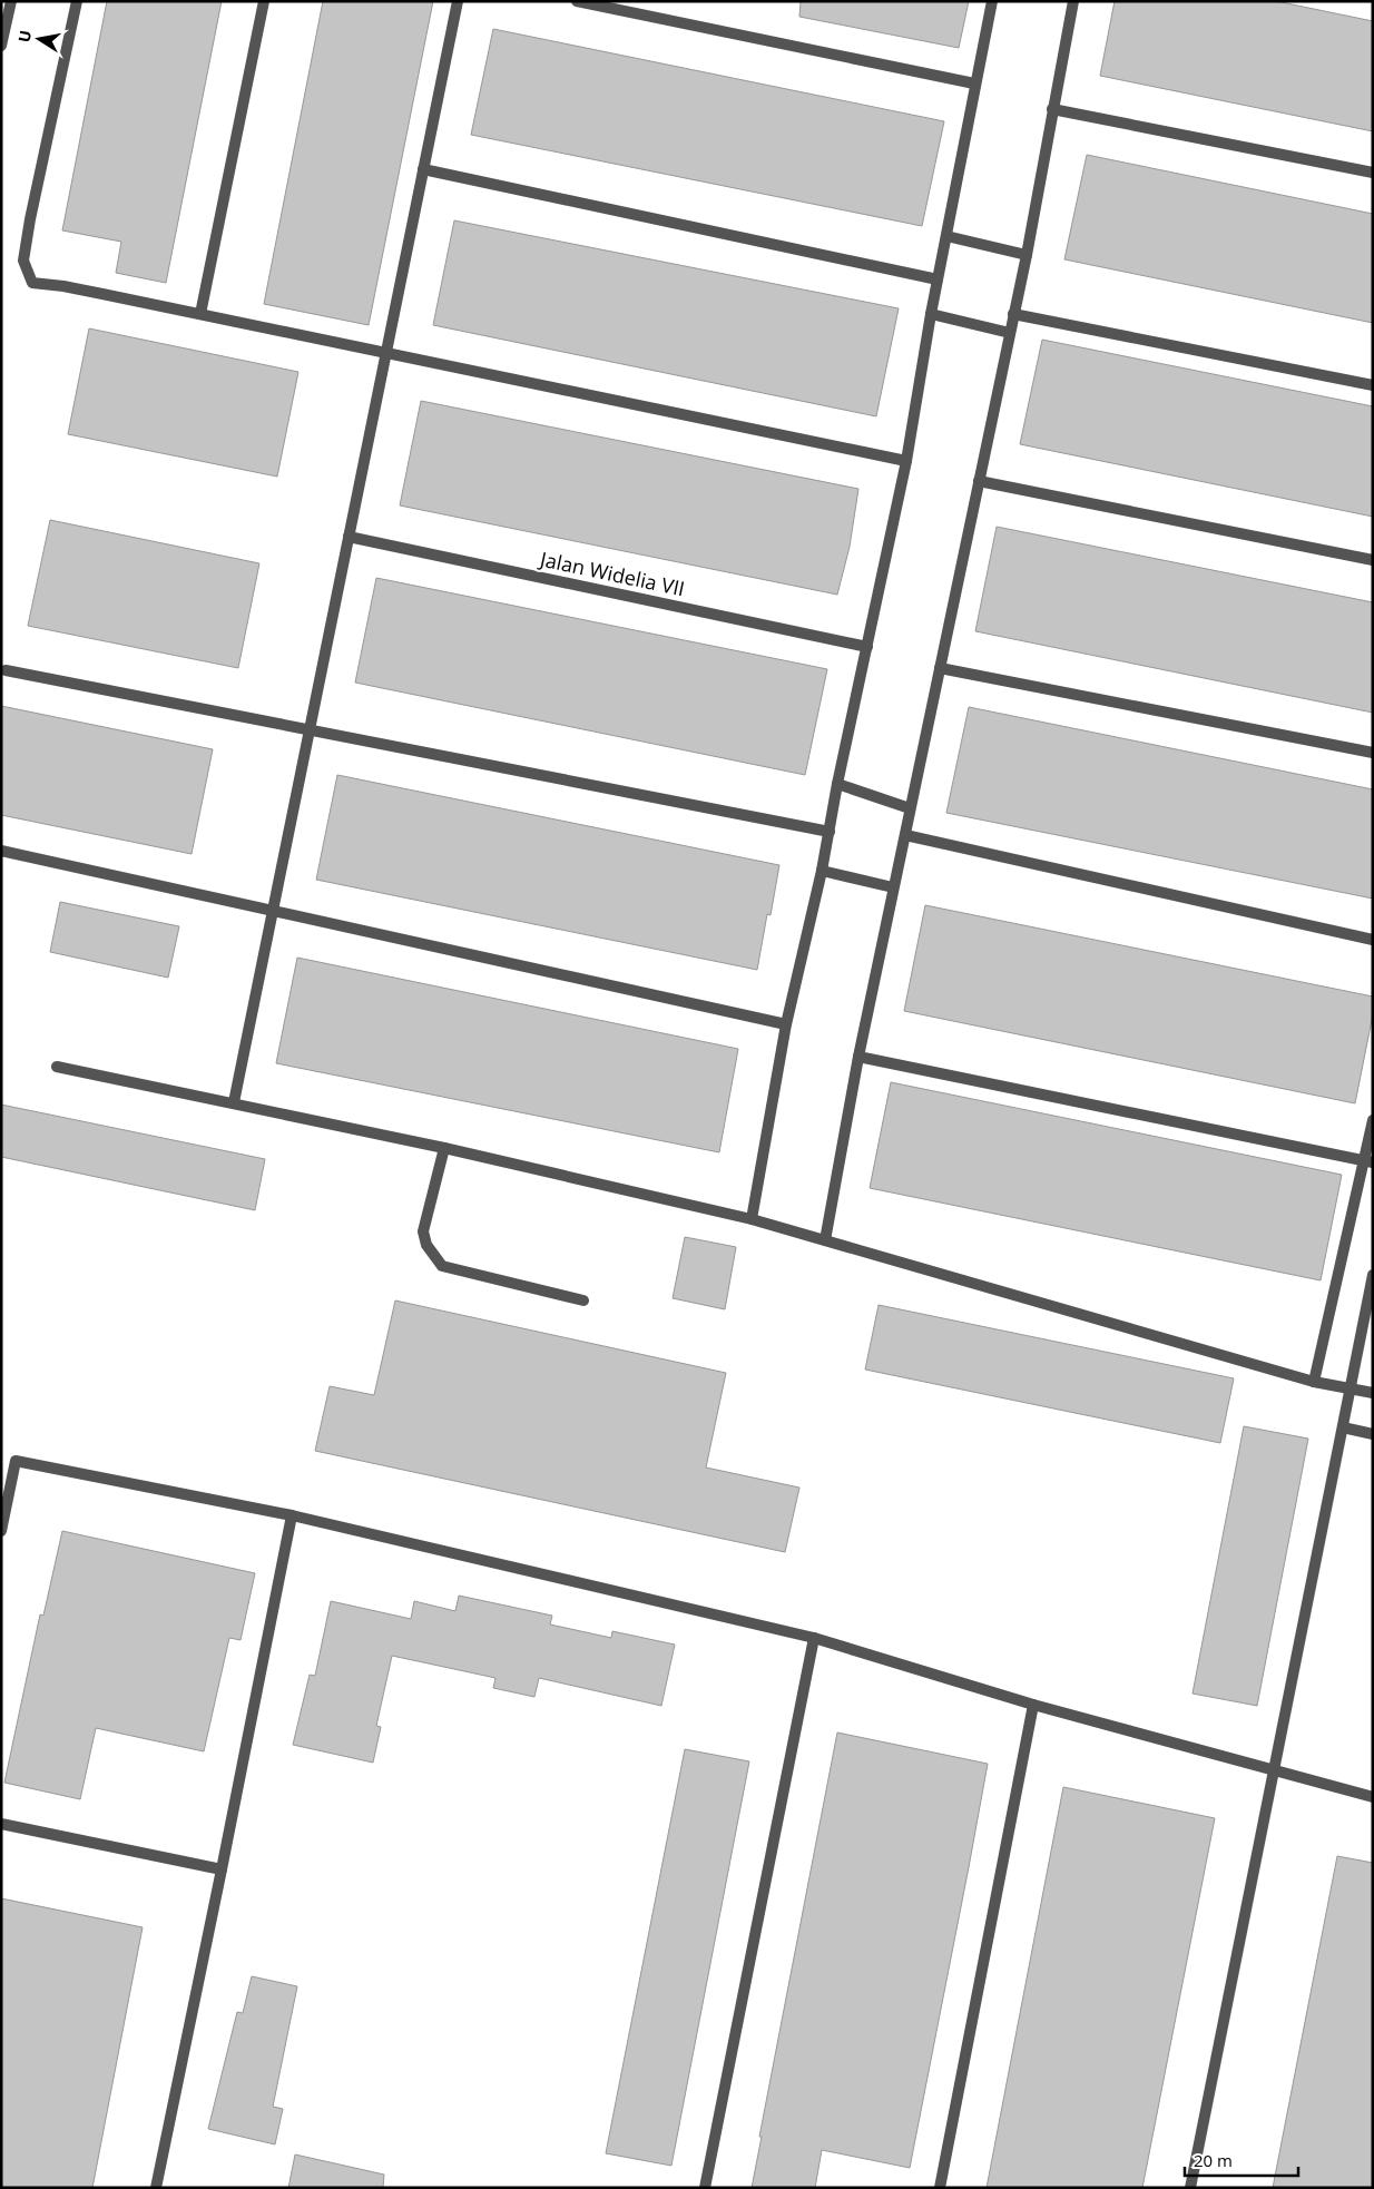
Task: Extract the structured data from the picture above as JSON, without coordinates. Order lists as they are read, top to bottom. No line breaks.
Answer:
{"streets":{"street":["Jalan Widelia VII"]},"scale_bar":"20 m","north":"left"}
